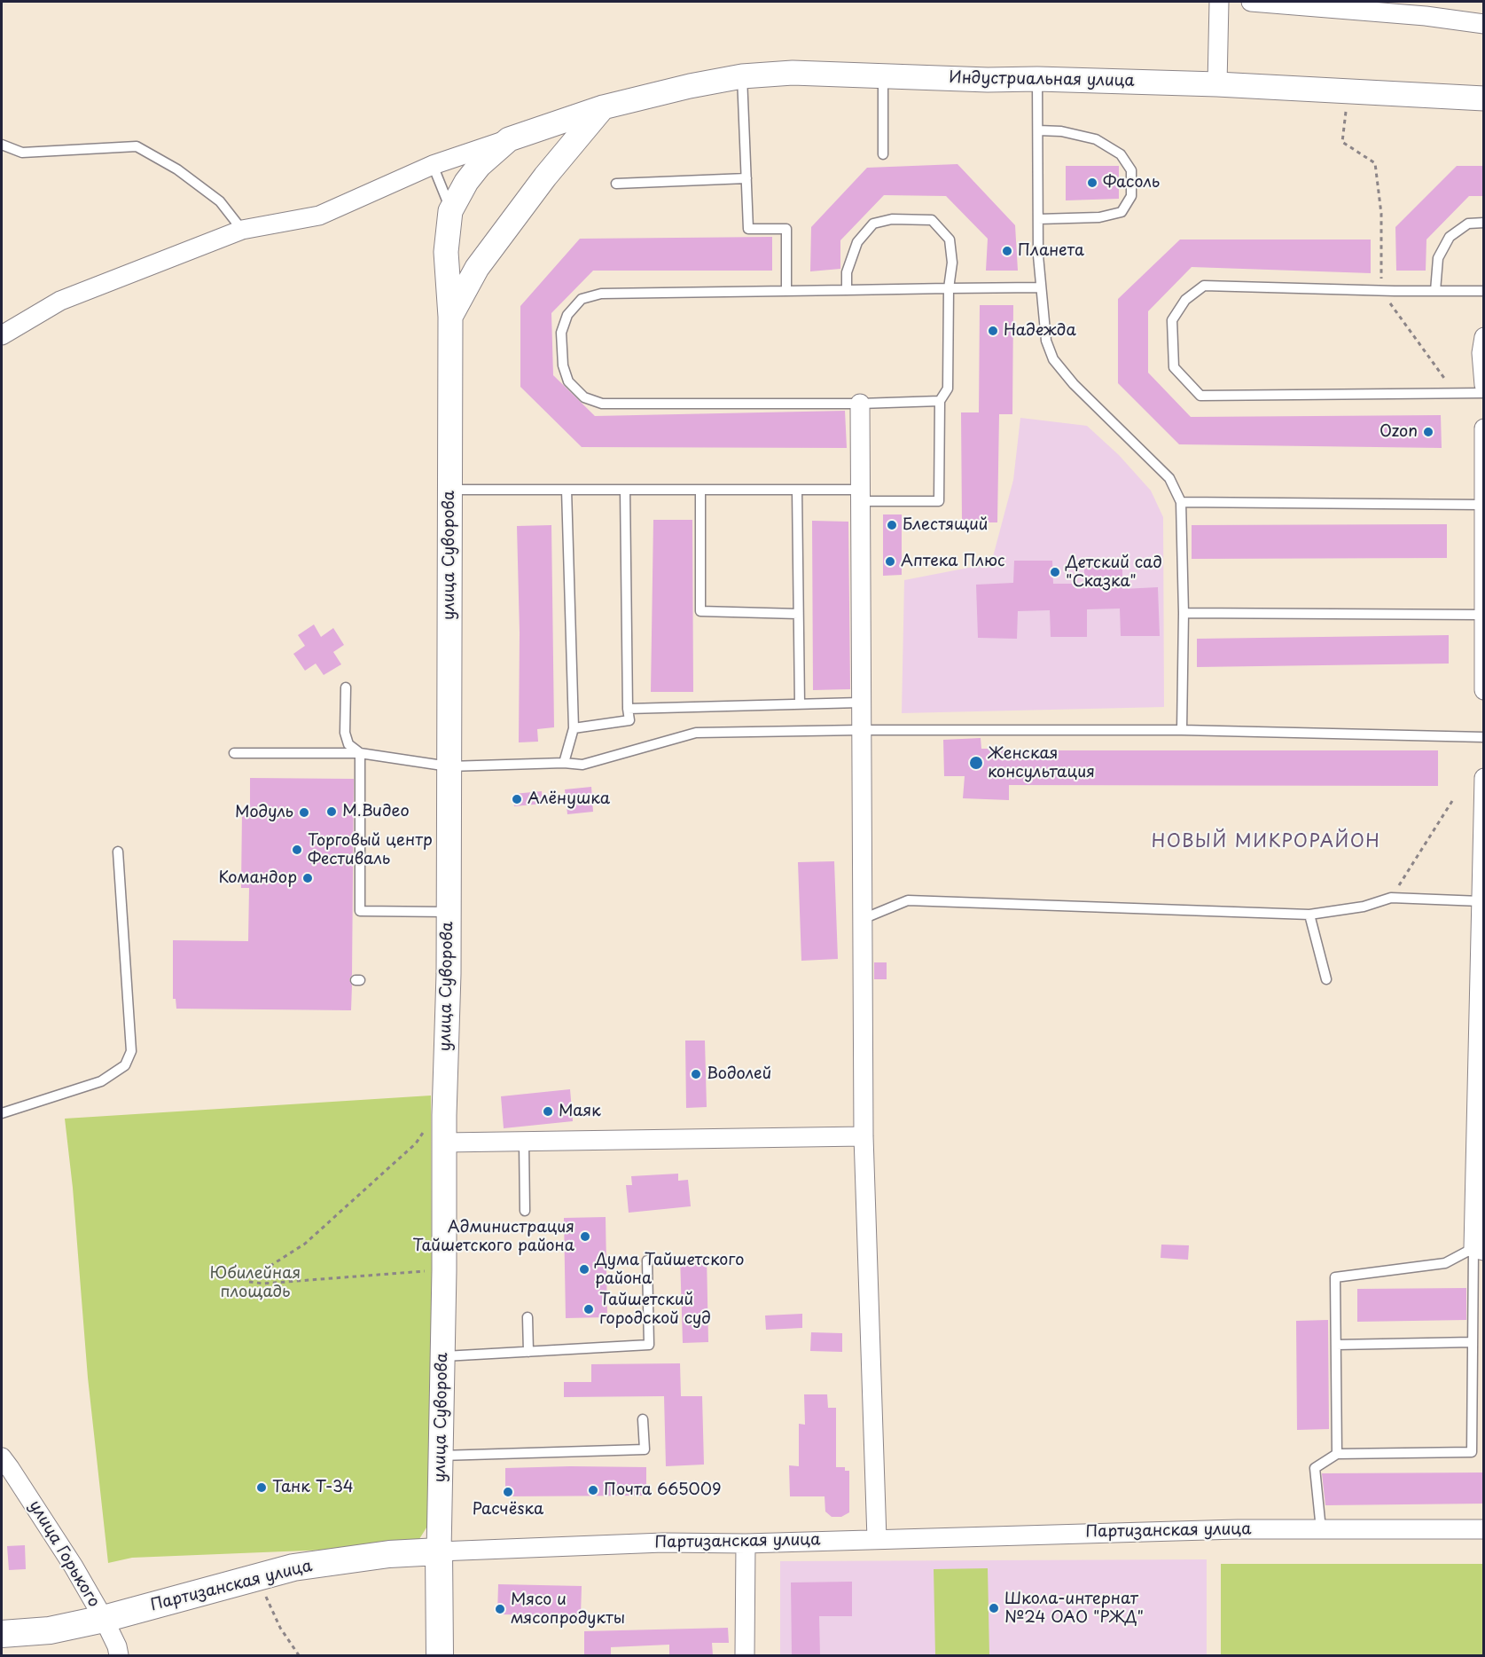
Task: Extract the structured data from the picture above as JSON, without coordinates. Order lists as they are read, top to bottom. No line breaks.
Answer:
{"streets":{"main road":["улица Суворова","Партизанская улица"],"street":["Индустриальная улица","улица Горького"]},"crossings":[["улица Суворова","Партизанская улица"],["Партизанская улица","улица Горького"]],"districts":["НОВЫЙ МИКРОРАЙОН"],"parks":["Юбилейная площадь"],"places":["Фасоль","Планета","Надежда","Ozon","Блестящий","Аптека Плюс","Детский сад \"Сказка\"","Женская консультация","Алёнушка","М.Видео","Модуль","Торговый центр Фестиваль","Командор","Водолей","Маяк","Администрация Тайшетского района","Дума Тайшетского района","Тайшетский городской суд","Танк Т-34","Почта 665009","Расчёsка","Школа-интернат №24 ОАО \"РЖД\"","Мясо и мясопродукты"]}
